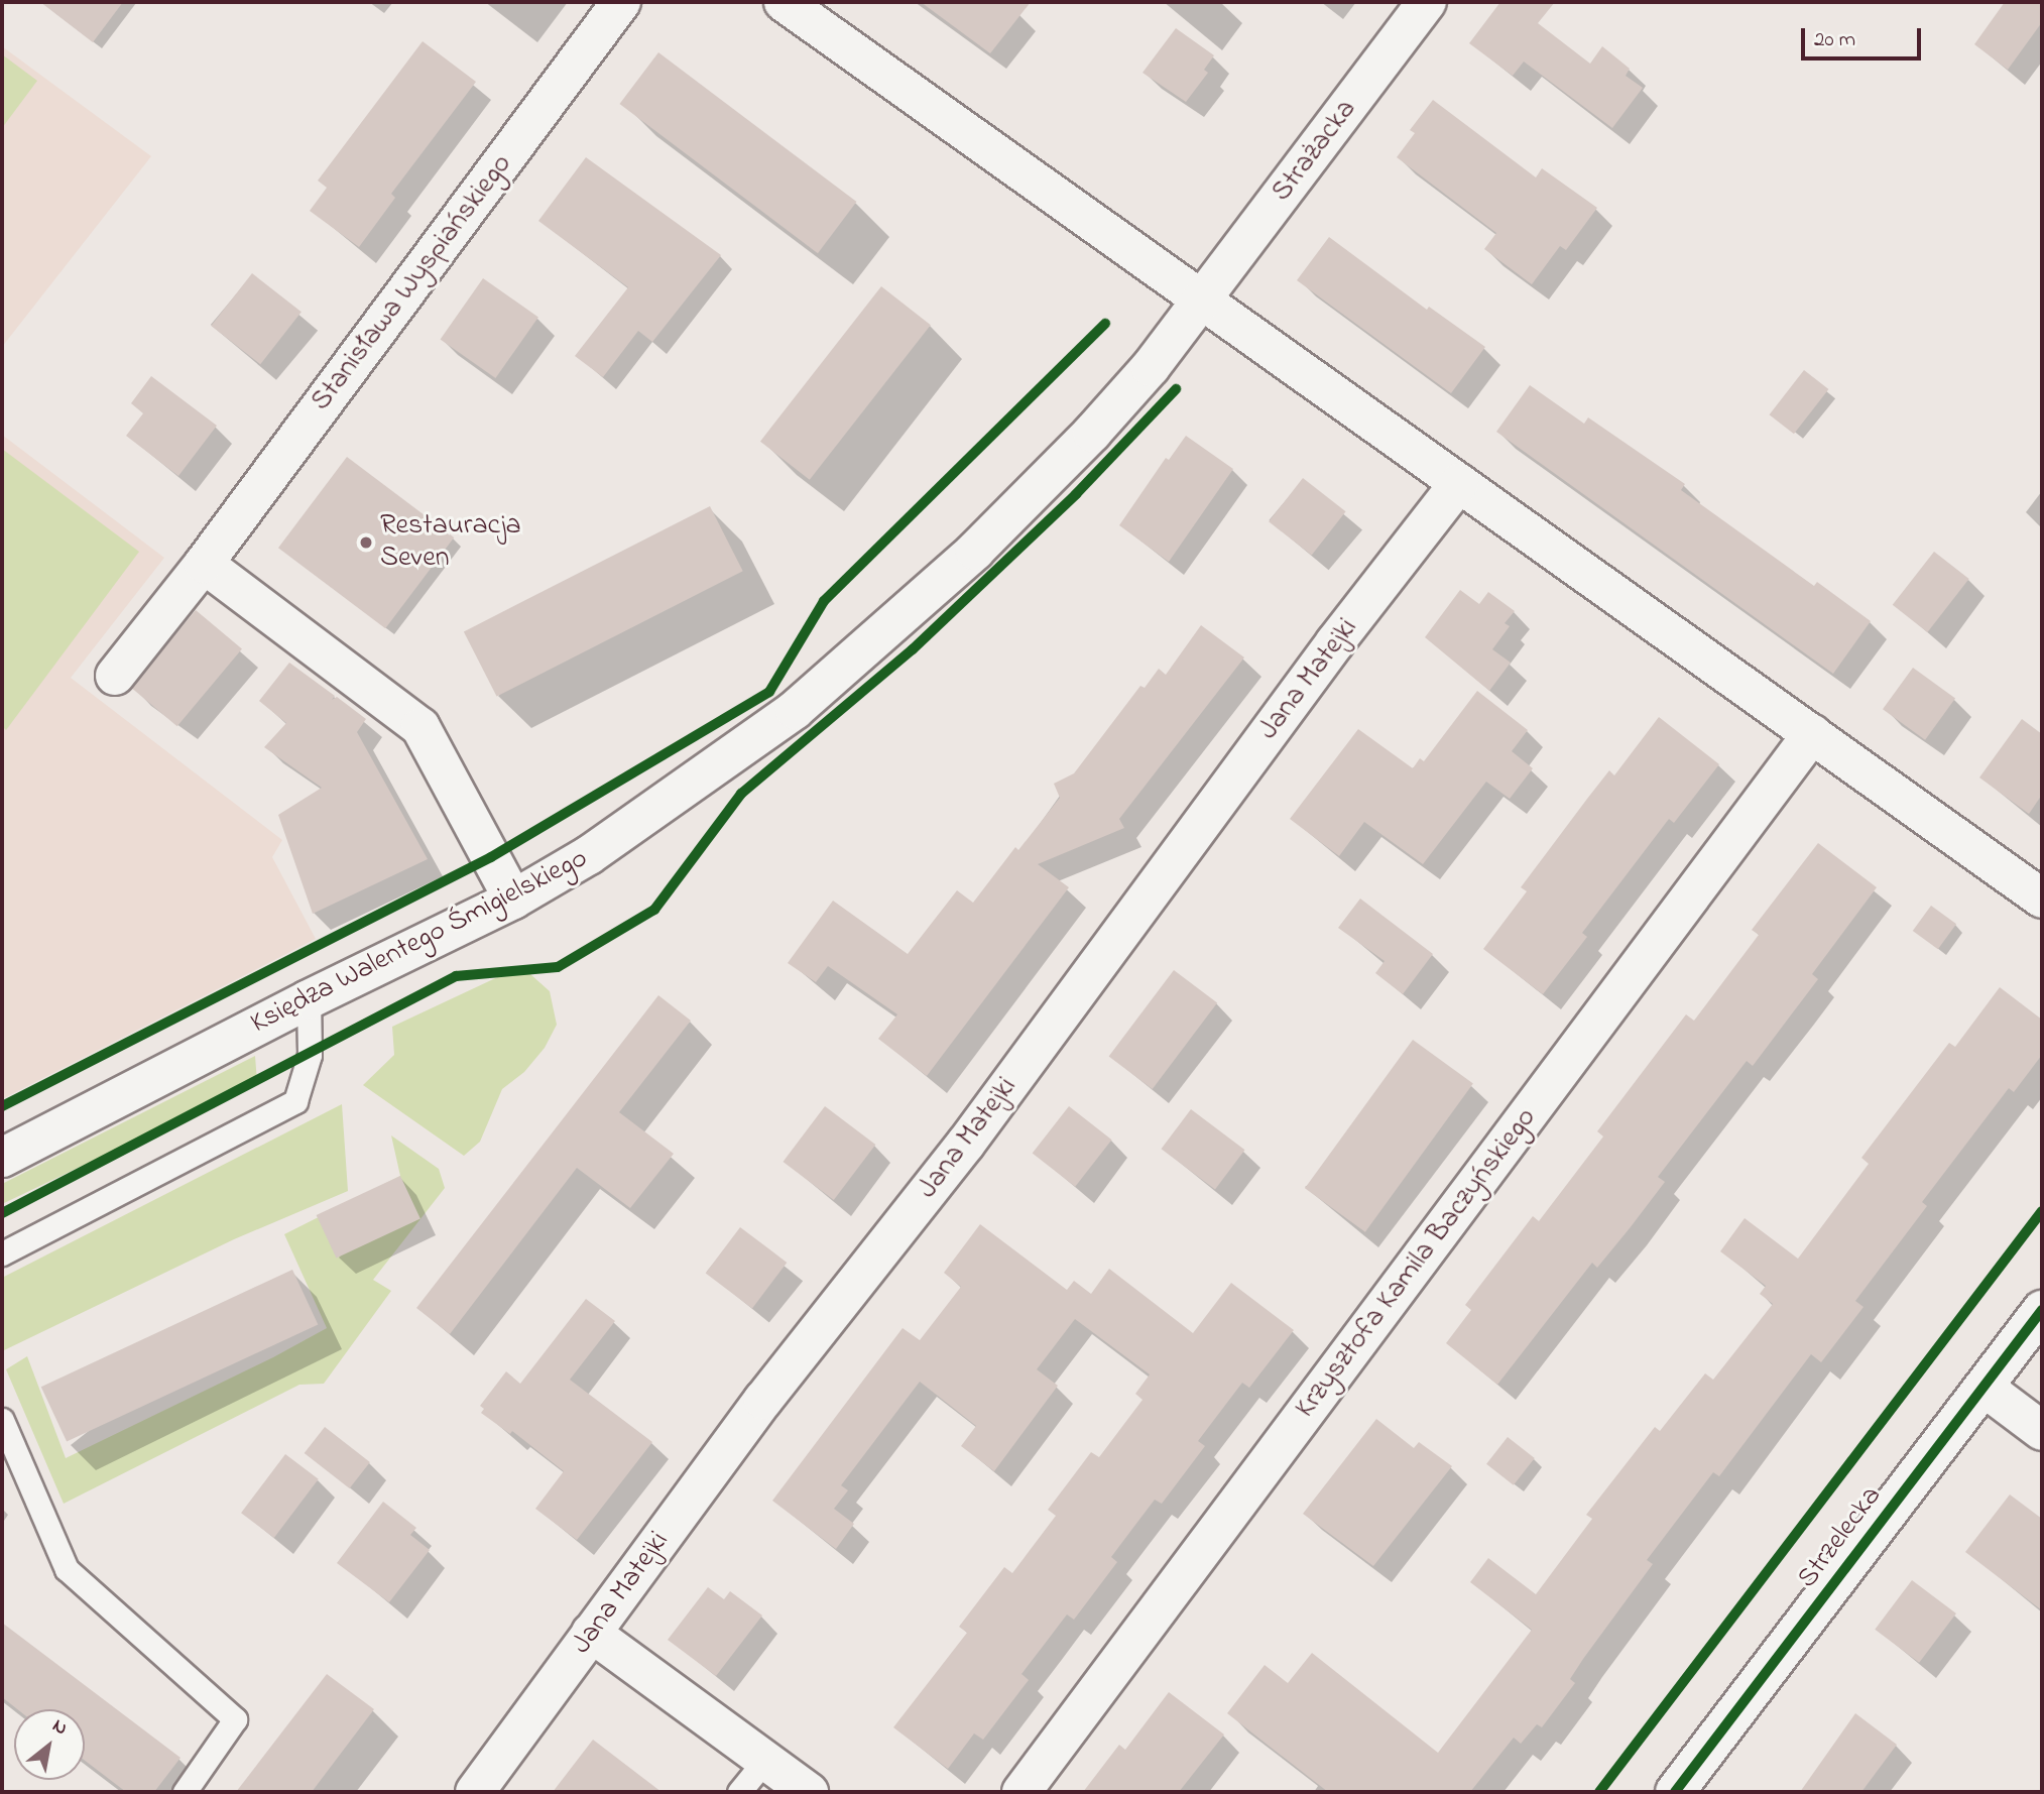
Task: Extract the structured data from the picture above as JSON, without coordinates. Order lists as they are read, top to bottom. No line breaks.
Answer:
{"streets":{"street":["Strażacka","Stanisława Wyspiańskiego","Jana Matejki","Księdza Walentego Śmigielskiego","Krzysztofa Kamila Baczyńskiego","Strzelecka"]},"crossings":[["Strażacka","Księdza Walentego Śmigielskiego"]],"places":["Restauracja Seven"],"scale_bar":"20 m","north":"top right"}
